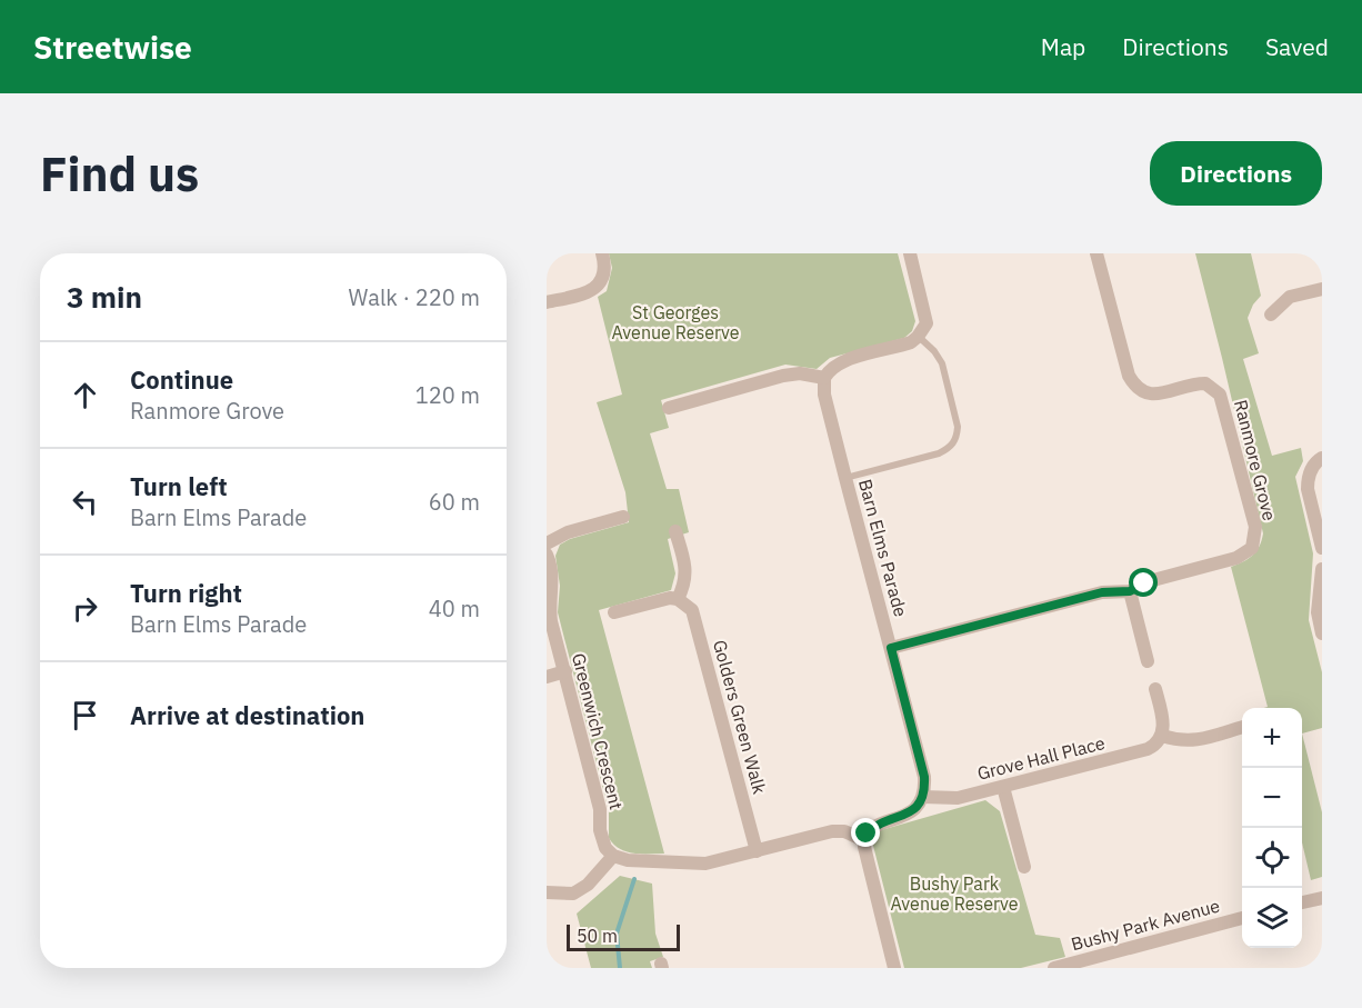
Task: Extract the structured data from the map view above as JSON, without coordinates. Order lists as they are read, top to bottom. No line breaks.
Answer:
{"streets":{"street":["Ranmore Grove","Barn Elms Parade","Golders Green Walk","Greenwich Crescent","Grove Hall Place","Bushy Park Avenue"]},"crossings":[["Ranmore Grove","Barn Elms Parade"],["Barn Elms Parade","Grove Hall Place"]],"parks":["St Georges Avenue Reserve","Bushy Park Avenue Reserve"],"scale_bar":"50 m","page":{"header":"Streetwise","nav":["Map","Directions","Saved"],"buttons":"Directions","title":"Find us","heading":["3 min","Walk · 220 m"],"list":[["Continue","Ranmore Grove","120 m"],["Turn left","Barn Elms Parade","60 m"],["Turn right","Barn Elms Parade","40 m"],"Arrive at destination"],"map_buttons":["+","−"],"scale":"50 m"}}
